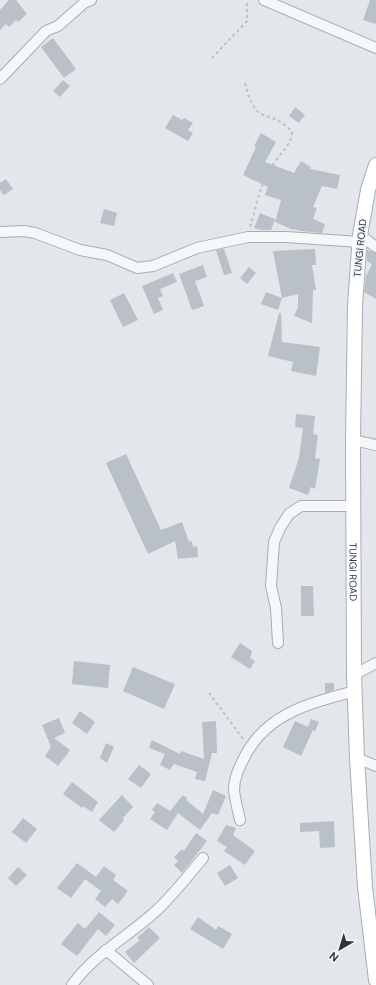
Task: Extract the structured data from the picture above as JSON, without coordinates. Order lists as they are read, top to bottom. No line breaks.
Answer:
{"streets":{"main road":["TUNGI ROAD"]},"north":"bottom left"}
